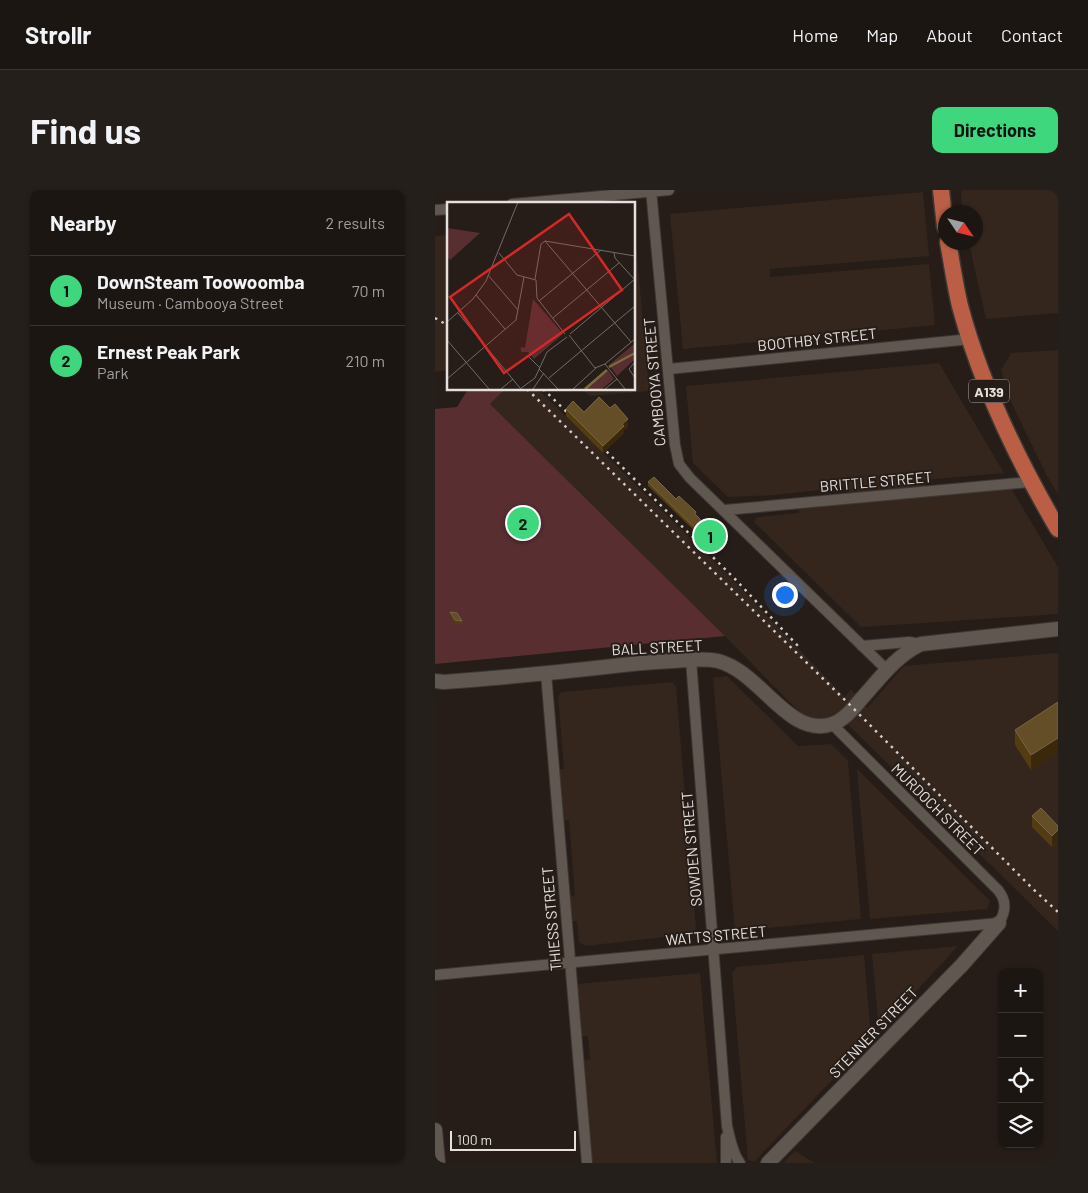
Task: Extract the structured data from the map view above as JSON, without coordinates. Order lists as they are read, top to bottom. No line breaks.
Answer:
{"streets":{"highway":["A139"],"main road":["BALL STREET","STENNER STREET"],"street":["BOOTHBY STREET","CAMBOOYA STREET","BRITTLE STREET","MURDOCH STREET","SOWDEN STREET","THIESS STREET","WATTS STREET"]},"crossings":[["BOOTHBY STREET","CAMBOOYA STREET"],["BOOTHBY STREET","A139"],["CAMBOOYA STREET","BRITTLE STREET"],["A139","BRITTLE STREET"],["BALL STREET","MURDOCH STREET"],["BALL STREET","SOWDEN STREET"],["BALL STREET","THIESS STREET"],["MURDOCH STREET","WATTS STREET"],["MURDOCH STREET","STENNER STREET"],["SOWDEN STREET","WATTS STREET"],["THIESS STREET","WATTS STREET"],["WATTS STREET","STENNER STREET"]],"scale_bar":"100 m","north":"bottom right","page":{"header":"Strollr","nav":["Home","Map","About","Contact"],"buttons":"Directions","title":"Find us","heading":["Nearby","2 results"],"list":[{"mark":"1","name":"DownSteam Toowoomba","note":"Museum · Cambooya Street","value":"70 m"},{"mark":"2","name":"Ernest Peak Park","note":"Park","value":"210 m"}],"pins":["2","1"],"map_buttons":["+","−"],"scale":"100 m"}}
